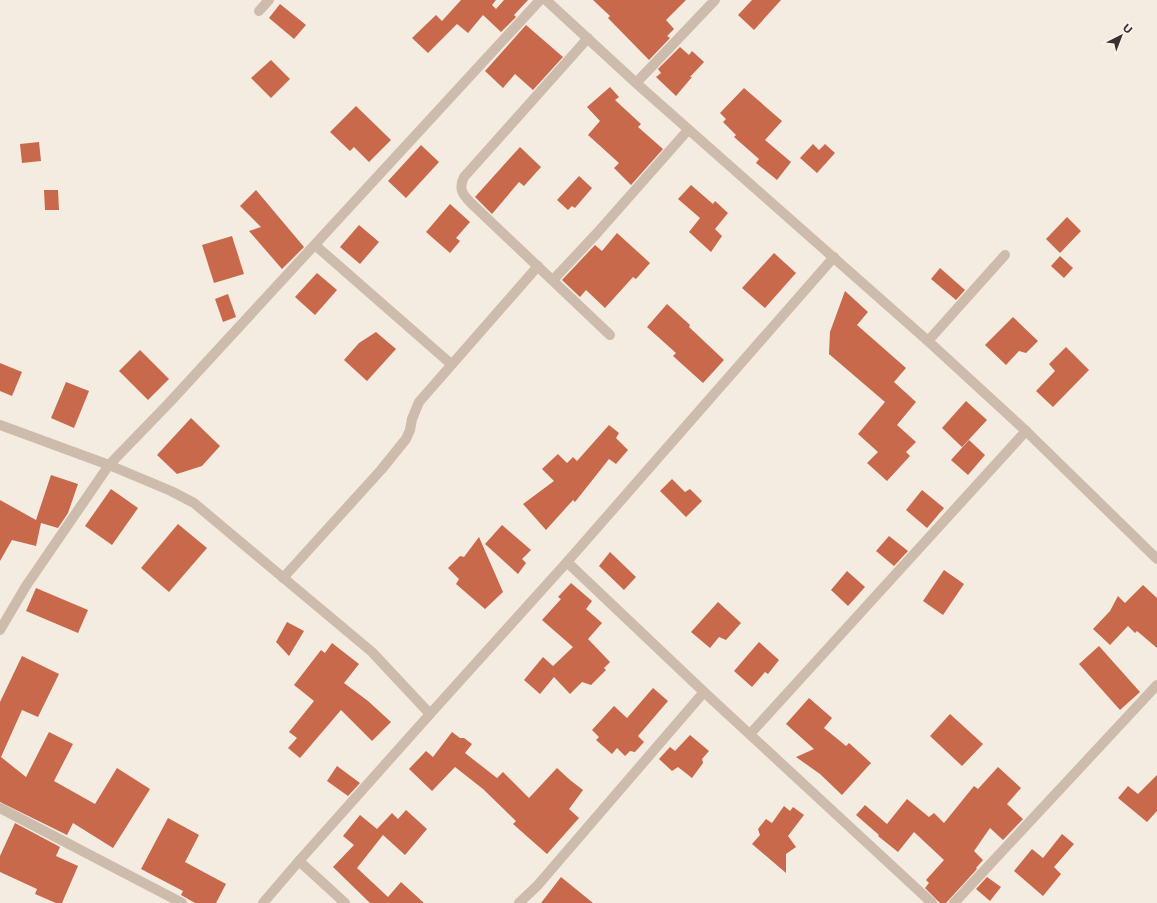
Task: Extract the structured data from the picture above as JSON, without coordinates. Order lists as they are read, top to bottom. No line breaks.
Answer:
{"north":"top right"}
